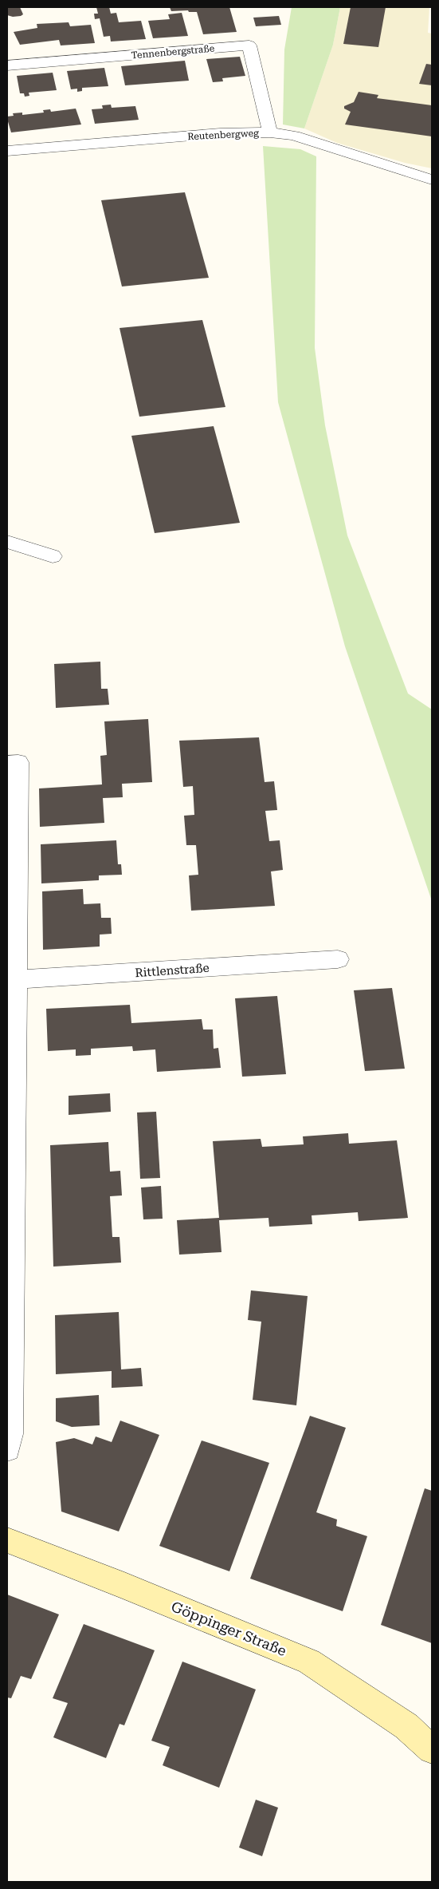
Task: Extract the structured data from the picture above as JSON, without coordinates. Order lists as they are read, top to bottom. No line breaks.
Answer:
{"streets":{"street":["Tennenbergstraße","Reutenbergweg","Rittlenstraße","Göppinger Straße"]},"crossings":[["Tennenbergstraße","Reutenbergweg"]]}
